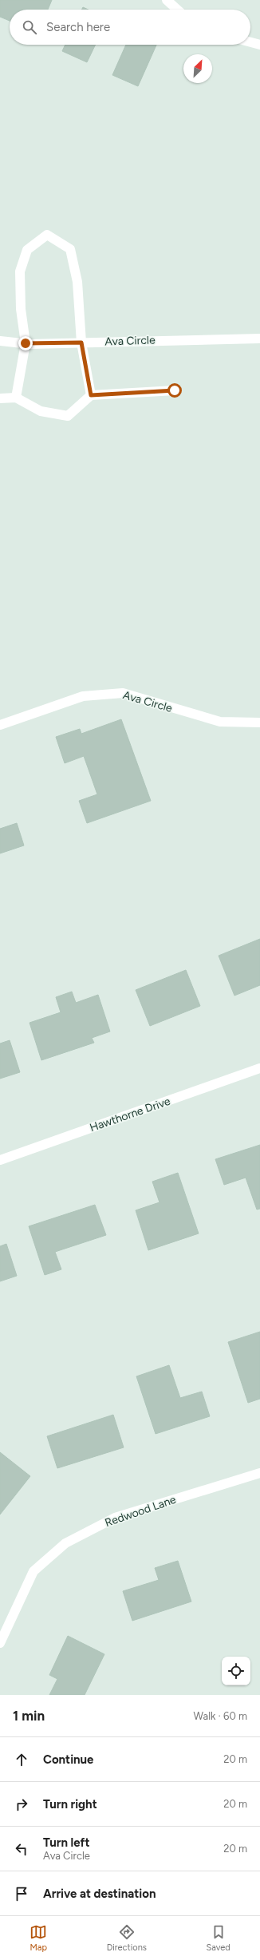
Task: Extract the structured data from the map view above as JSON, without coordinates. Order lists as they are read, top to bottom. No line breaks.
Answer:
{"streets":{"street":["Ava Circle","Hawthorne Drive","Redwood Lane"]},"north":"top right","page":{"search":"Search here","heading":["1 min","Walk · 60 m"],"list":[["Continue","20 m"],["Turn right","20 m"],["Turn left","Ava Circle","20 m"],"Arrive at destination"],"nav":["Map","Directions","Saved"]}}
